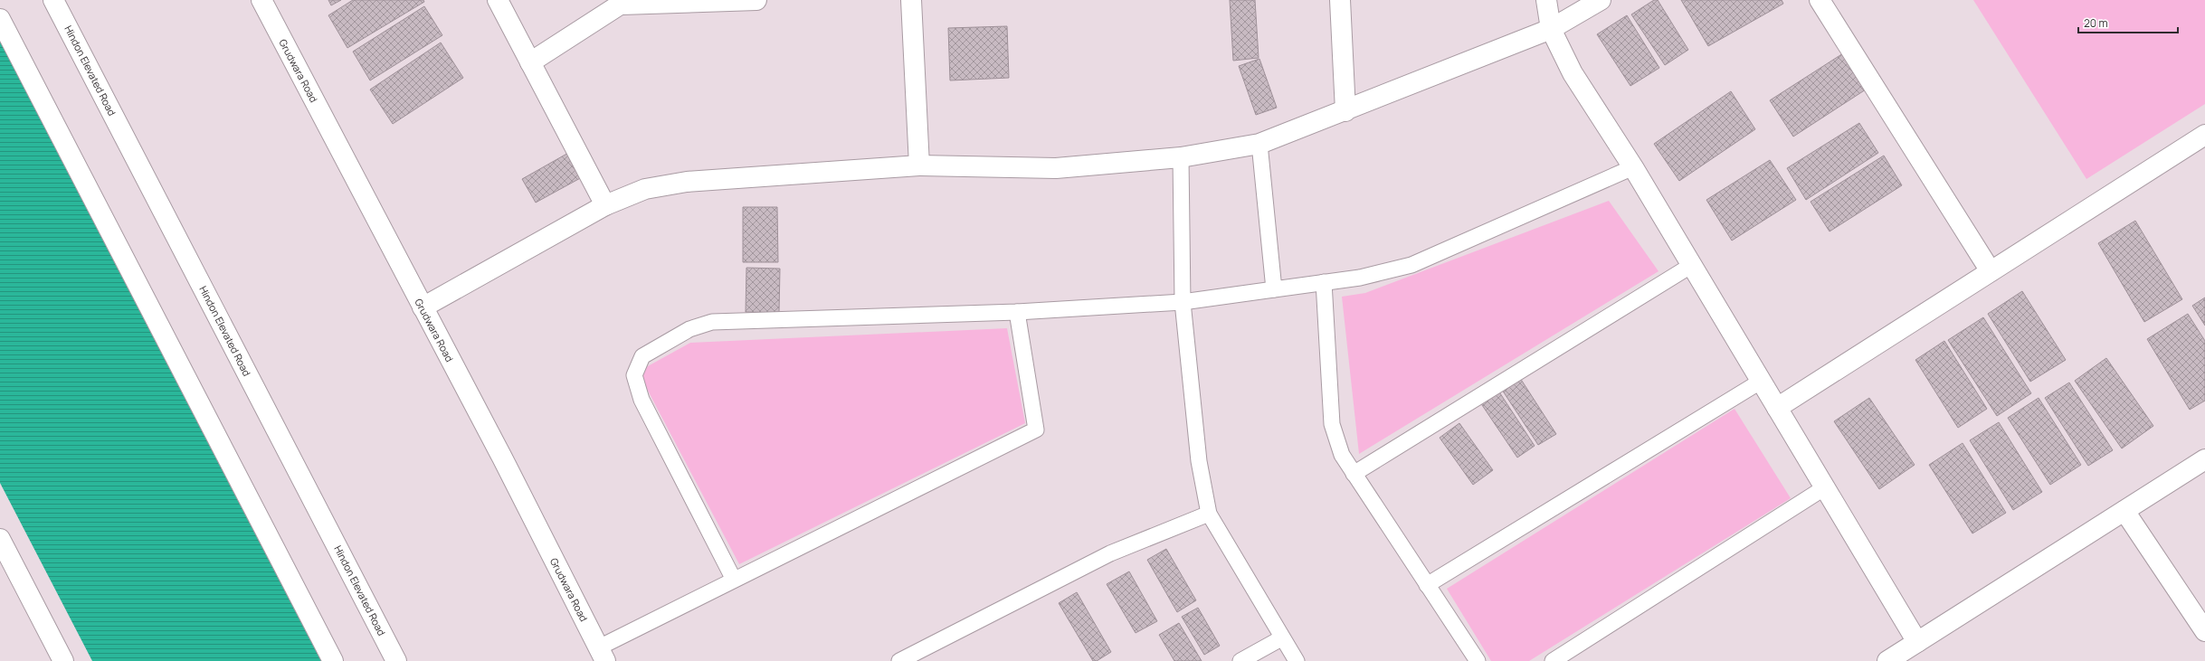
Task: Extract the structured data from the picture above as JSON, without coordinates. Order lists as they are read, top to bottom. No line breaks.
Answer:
{"streets":{"main road":["Hindon Elevated Road","Grudwara Road"]},"scale_bar":"20 m"}
